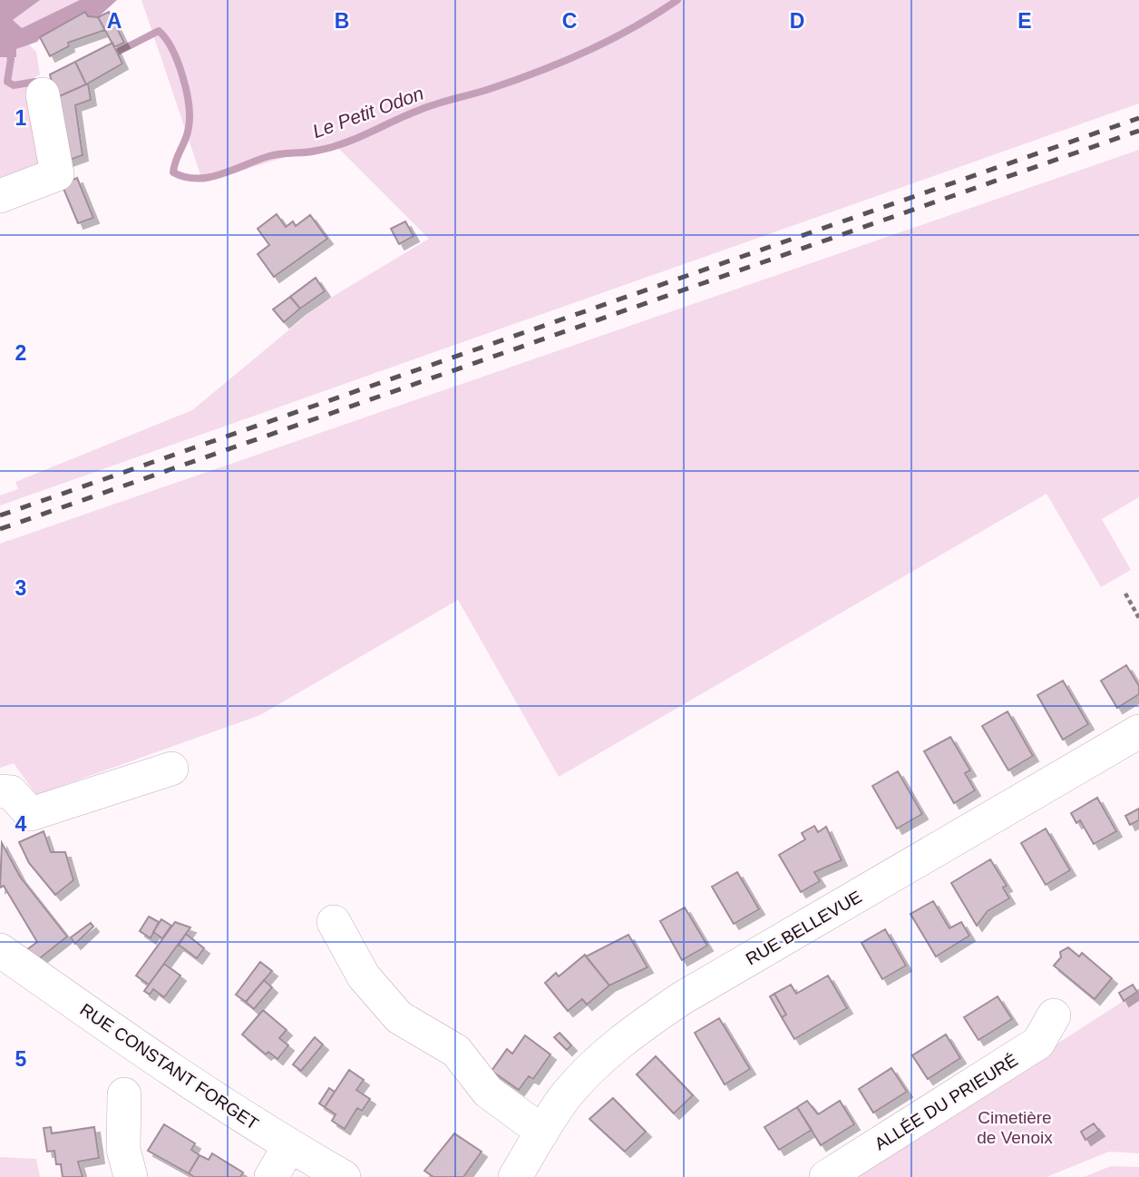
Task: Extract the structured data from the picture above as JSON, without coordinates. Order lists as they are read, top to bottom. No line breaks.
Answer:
{"streets":{"street":["RUE BELLEVUE","RUE CONSTANT FORGET","ALLÉE DU PRIEURÉ"]},"water":["Le Petit Odon"],"parks":["Cimetière de Venoix"],"grid":{"columns":["A","B","C","D","E"],"rows":["1","2","3","4","5"]}}
